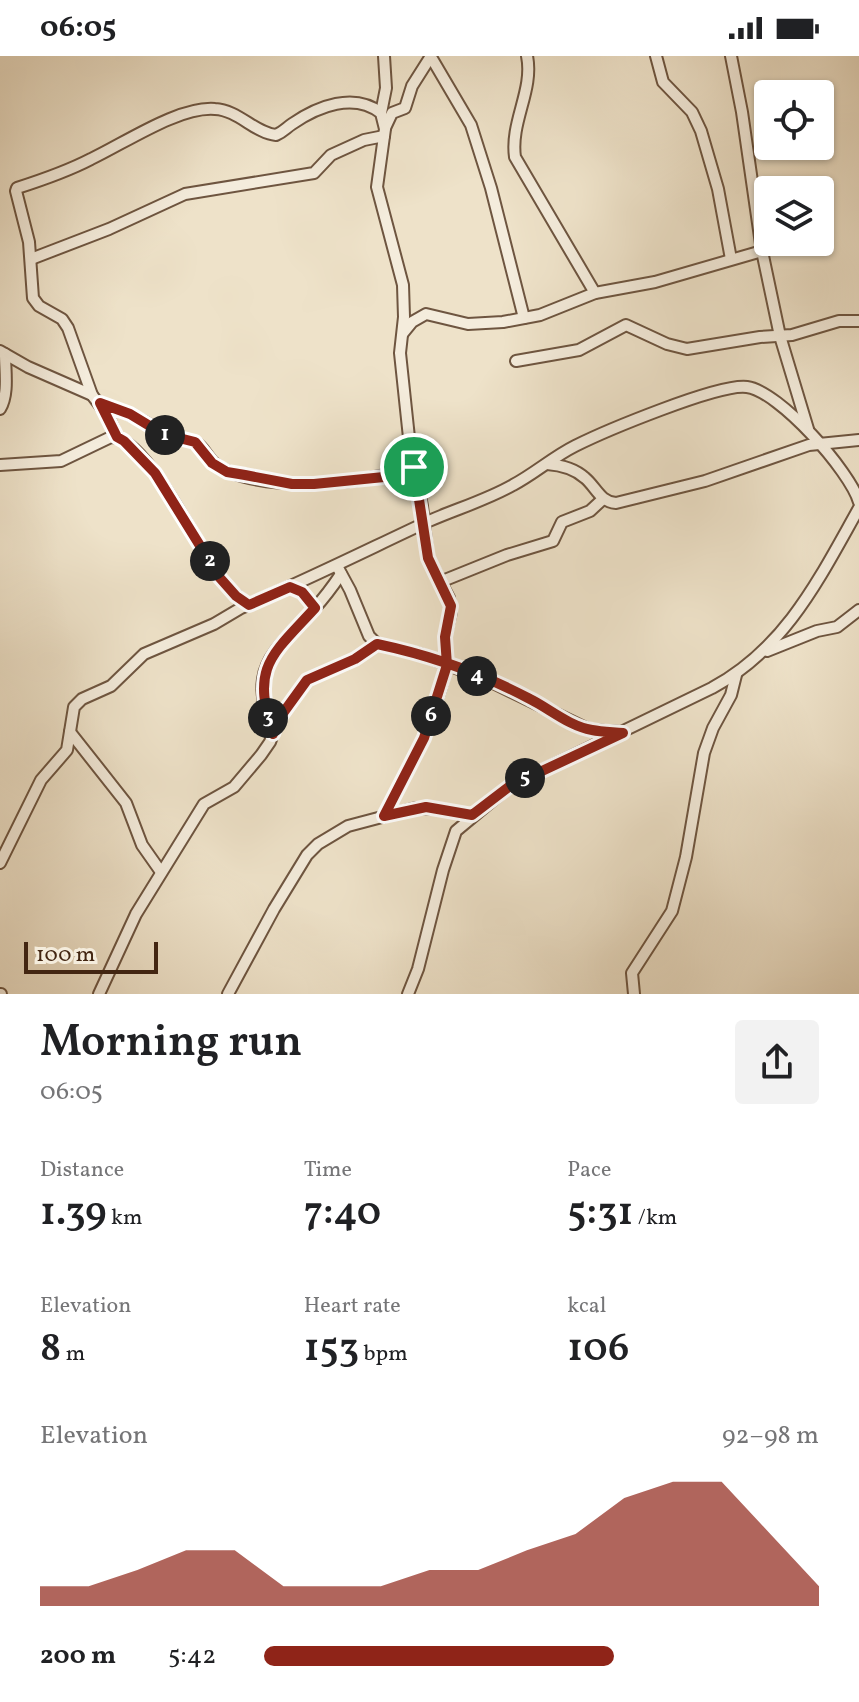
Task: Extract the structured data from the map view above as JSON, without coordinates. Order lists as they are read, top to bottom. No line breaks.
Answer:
{"scale_bar":"100 m","page":{"status":"06:05","pins":["1","2","4","6","3","5"],"scale":"100 m","heading":["Morning run","06:05"],"stats":[["Distance","1.39 km"],["Time","7:40"],["Pace","5:31 /km"],["Elevation","8 m"],["Heart rate","153 bpm"],["kcal","106"]],"chart":["Elevation","92–98 m"],"list":[{"name":"200 m","note":"5:42"}]}}
